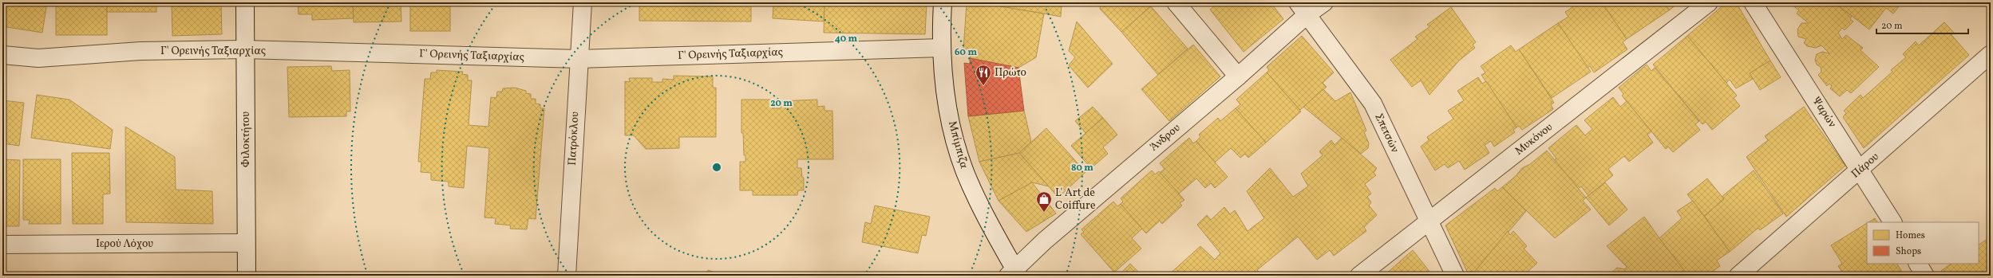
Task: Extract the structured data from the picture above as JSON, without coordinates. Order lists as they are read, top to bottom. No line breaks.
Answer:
{"streets":{"street":["Γ' Ορεινής Ταξιαρχίας","Ψαρών","Σπετσών","Άνδρου","Πατρόκλου","Φιλοκτήτου","Μυκόνου","Μπίμπιζα","Πάρου","Ιερού Λόχου"]},"crossings":[["Γ' Ορεινής Ταξιαρχίας","Πατρόκλου"],["Γ' Ορεινής Ταξιαρχίας","Φιλοκτήτου"],["Γ' Ορεινής Ταξιαρχίας","Μπίμπιζα"],["Ψαρών","Πάρου"],["Σπετσών","Άνδρου"],["Σπετσών","Μυκόνου"],["Άνδρου","Μπίμπιζα"],["Φιλοκτήτου","Ιερού Λόχου"]],"places":{"restaurant":["Πρώτο"],"shop":["L' Art de Coiffure"]},"legend":["Homes","Shops"],"scale_bar":"20 m","rings":["40 m","60 m","20 m","80 m"]}
